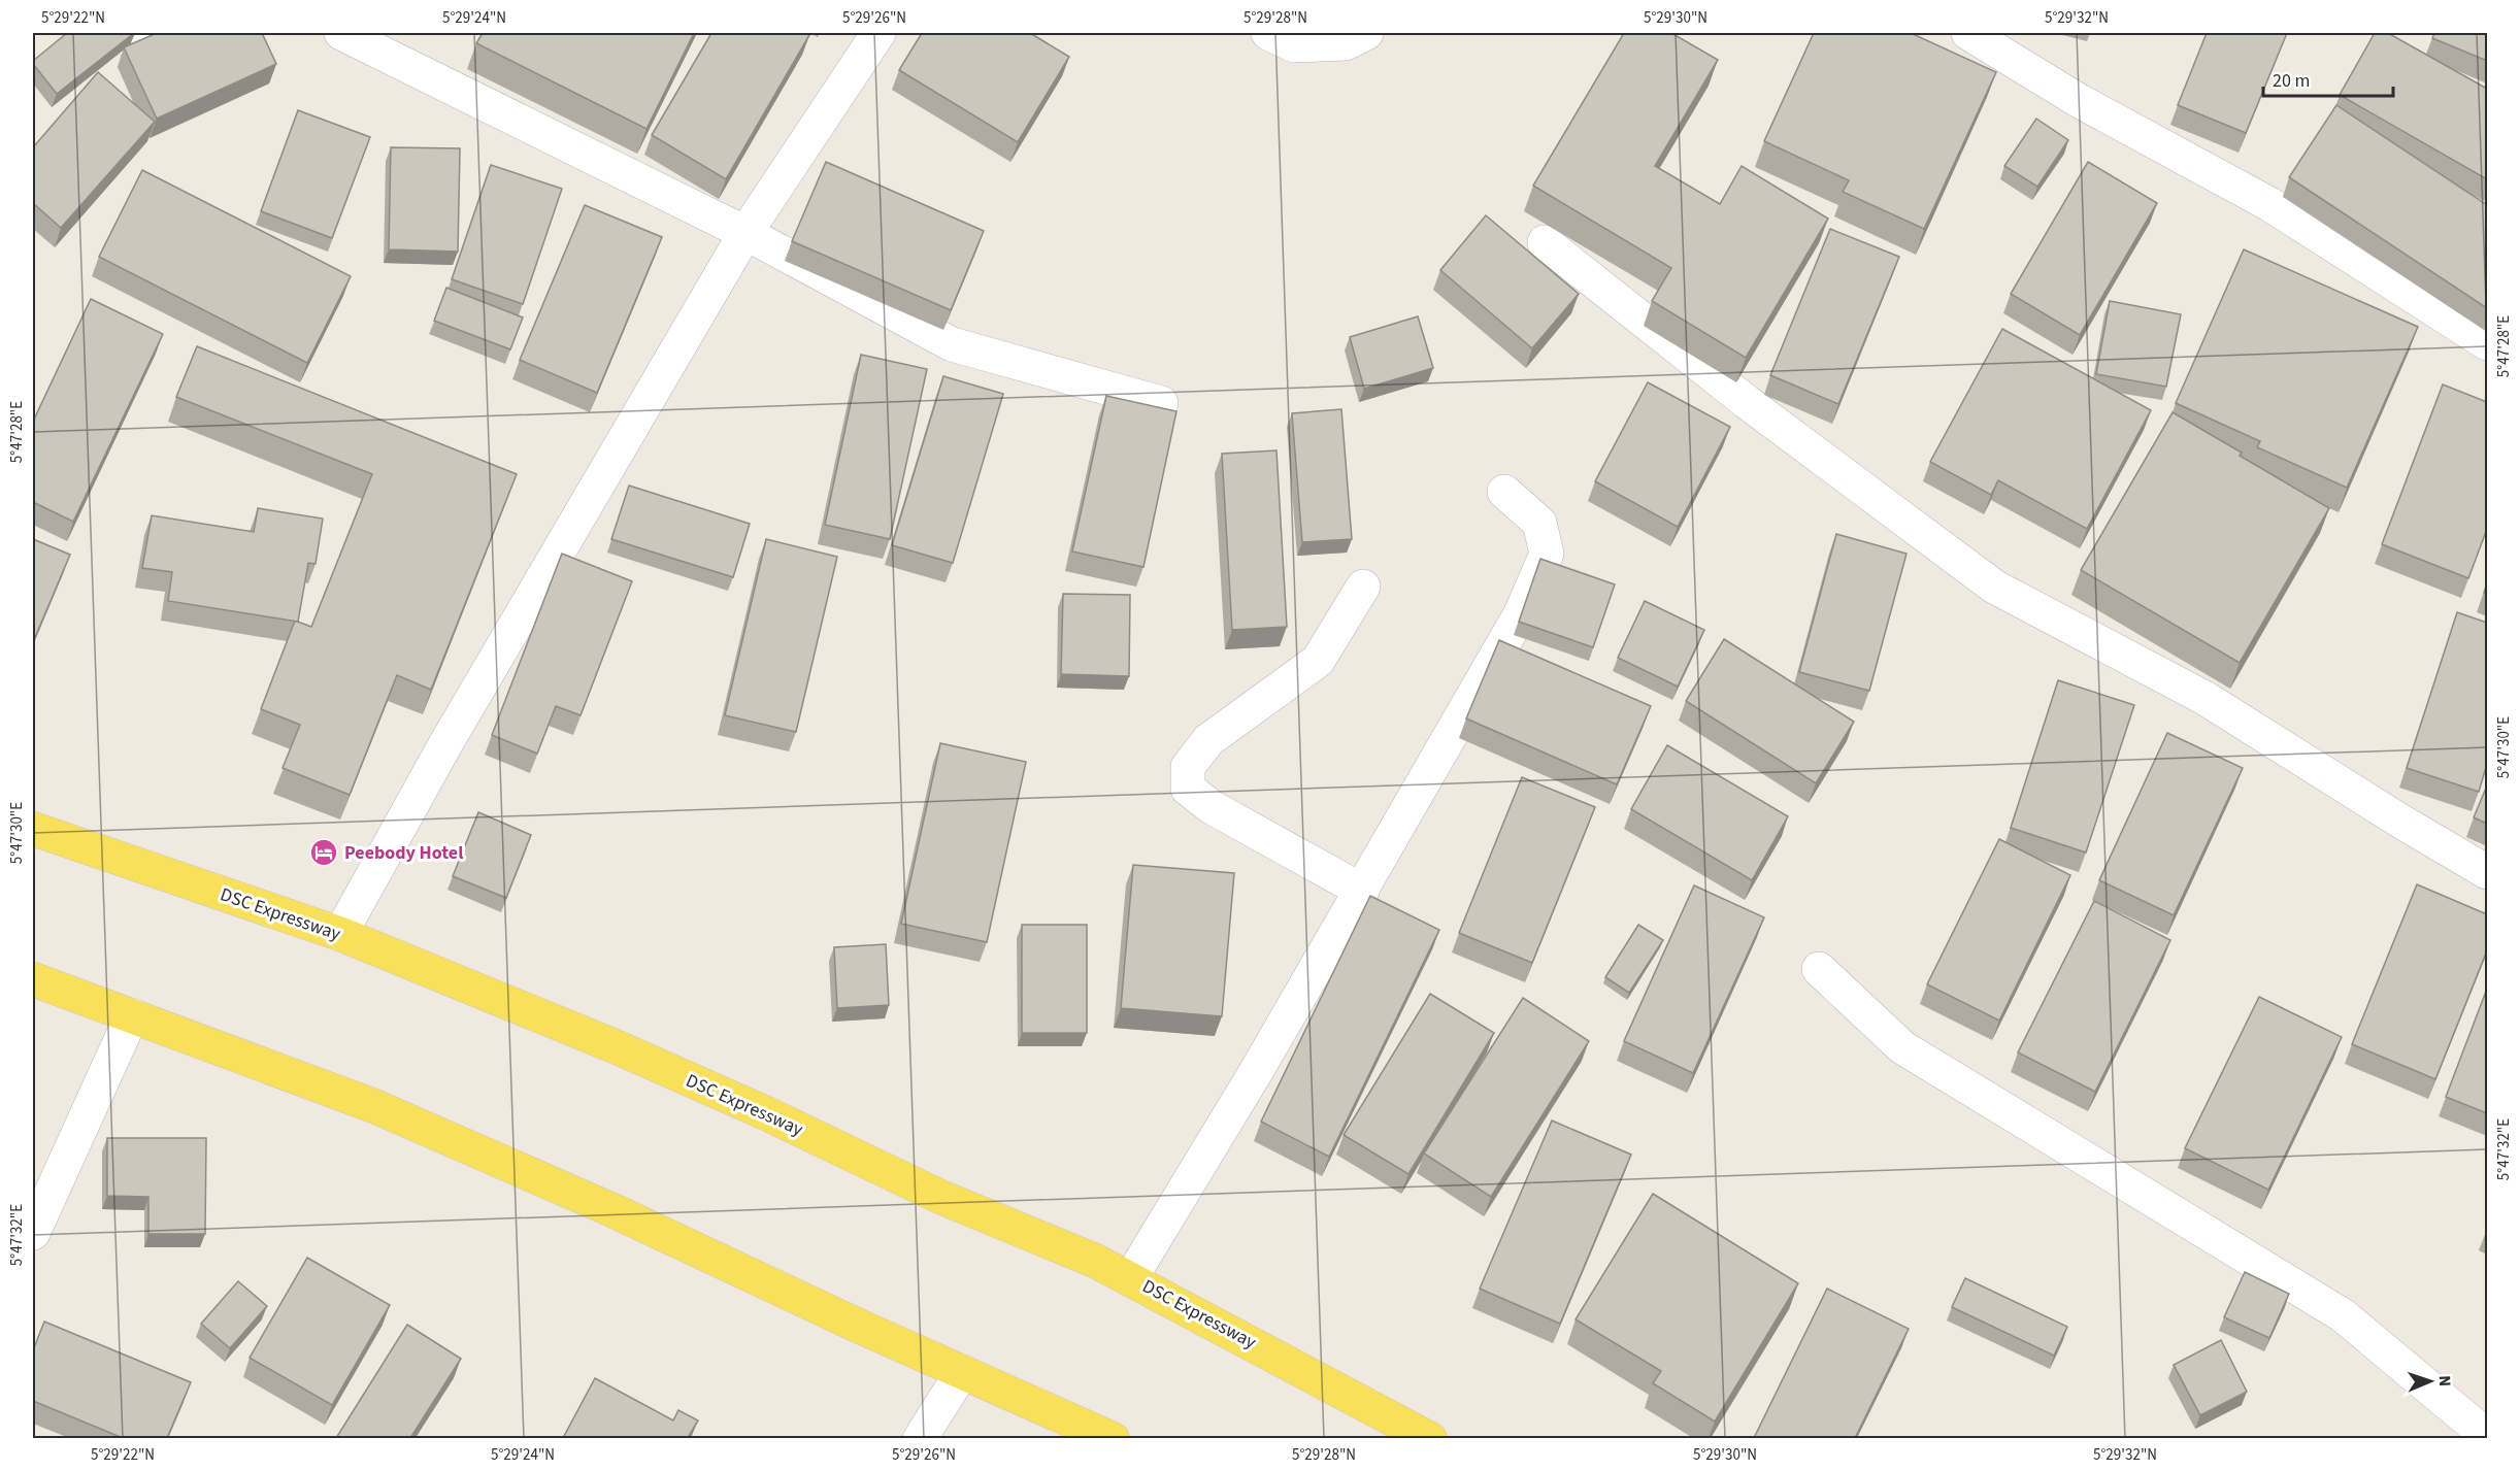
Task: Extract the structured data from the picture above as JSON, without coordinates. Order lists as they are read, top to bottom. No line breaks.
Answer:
{"streets":{"main road":["DSC Expressway"]},"places":{"hotel":["Peebody Hotel"]},"scale_bar":"20 m","north":"right","coordinates":["5°29'22\"N","5°29'24\"N","5°29'26\"N","5°29'28\"N","5°29'30\"N","5°29'32\"N","5°47'28\"E","5°47'30\"E","5°47'32\"E"]}
